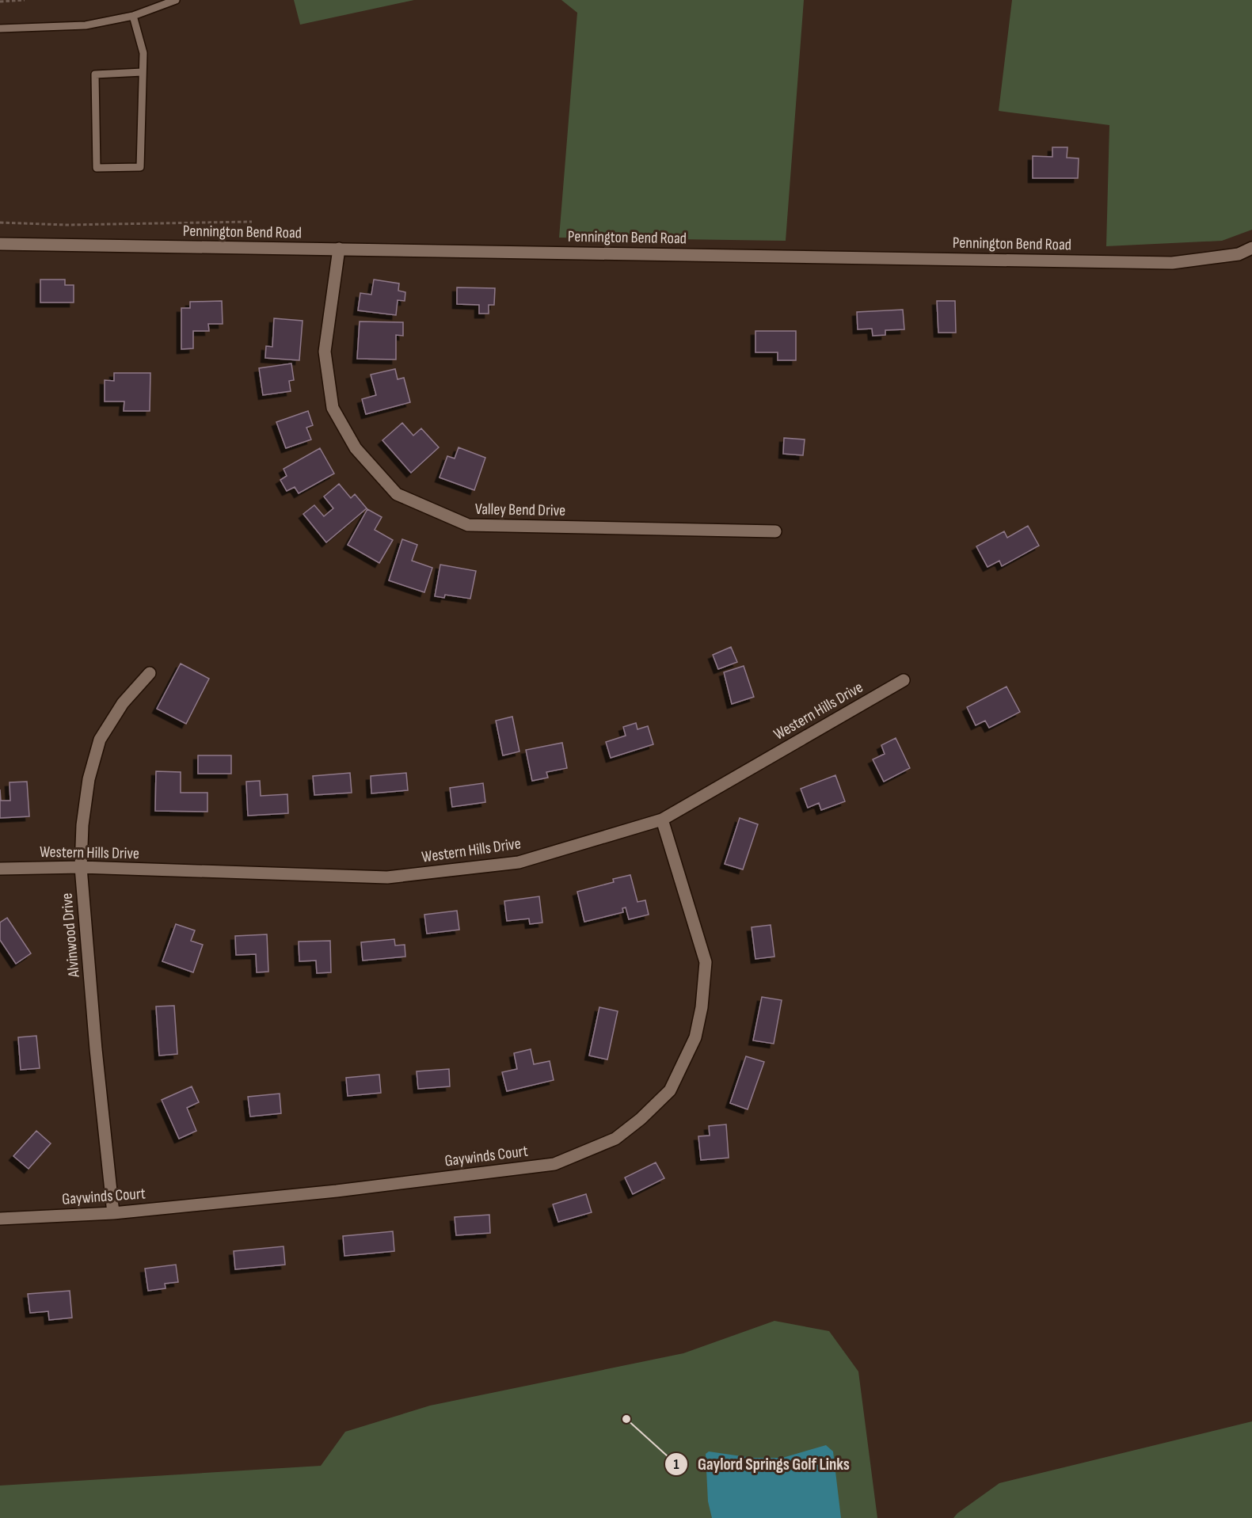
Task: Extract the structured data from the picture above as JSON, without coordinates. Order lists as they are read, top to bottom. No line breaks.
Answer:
{"streets":{"street":["Pennington Bend Road","Valley Bend Drive","Western Hills Drive","Alvinwood Drive","Gaywinds Court"]},"crossings":[["Pennington Bend Road","Valley Bend Drive"],["Western Hills Drive","Alvinwood Drive"],["Western Hills Drive","Gaywinds Court"],["Alvinwood Drive","Gaywinds Court"]],"places":["Gaylord Springs Golf Links"]}
